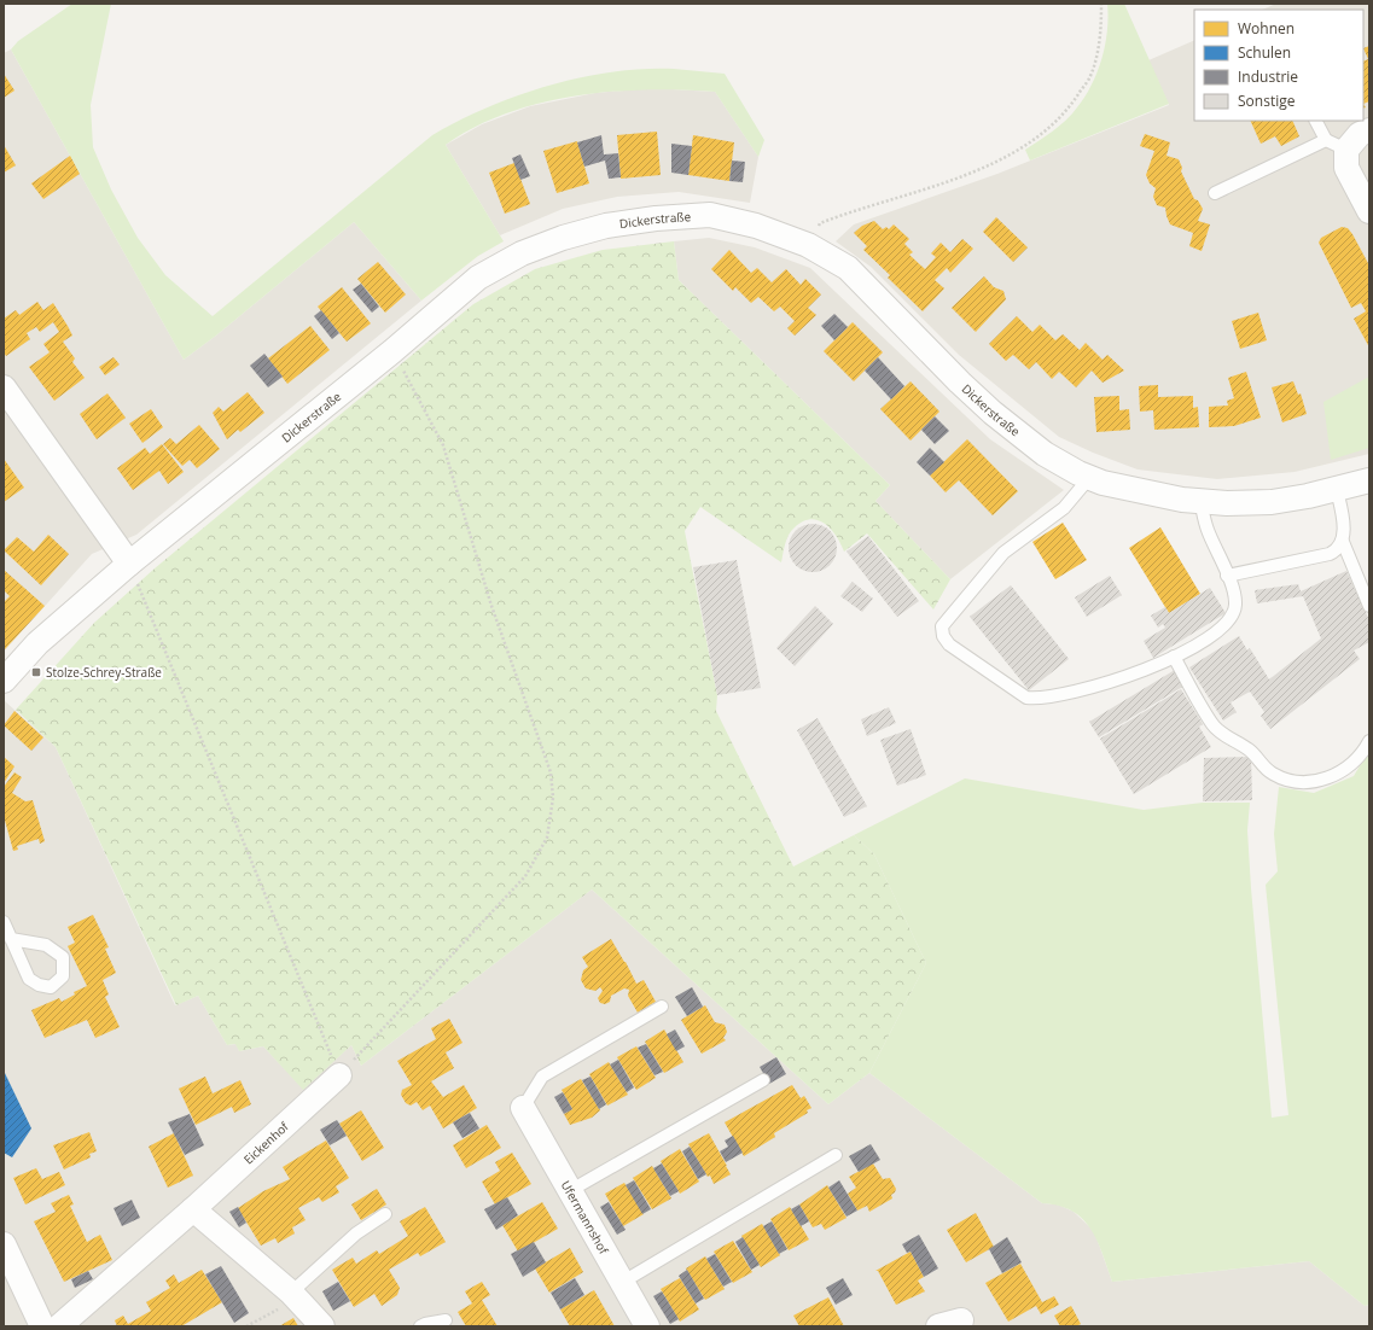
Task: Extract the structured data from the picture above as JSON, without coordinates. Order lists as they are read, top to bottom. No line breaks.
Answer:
{"streets":{"street":["Dickerstraße","Eickenhof","Ufermannshof"]},"places":{"transit":["Stolze-Schrey-Straße"]},"legend":["Wohnen","Schulen","Industrie","Sonstige"]}
